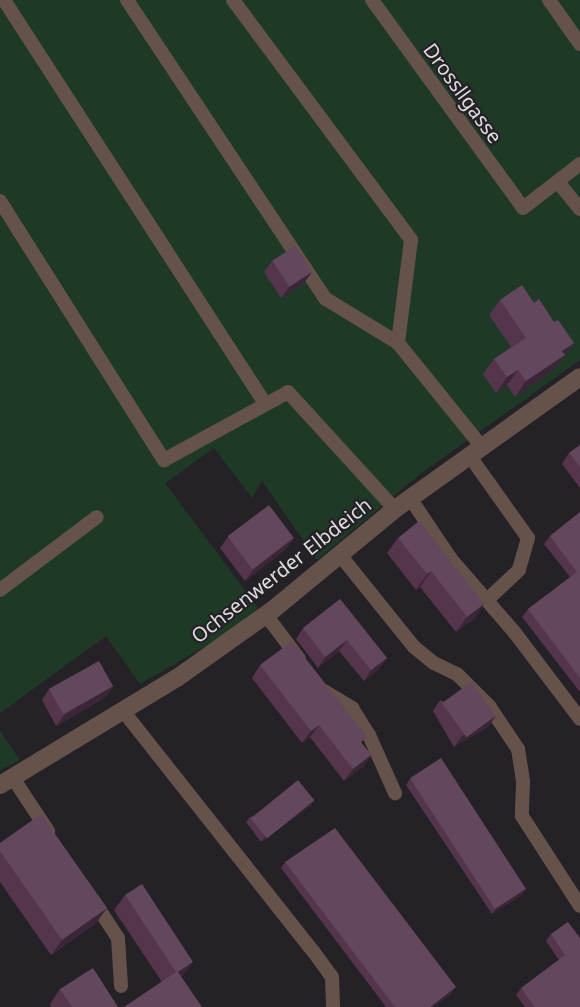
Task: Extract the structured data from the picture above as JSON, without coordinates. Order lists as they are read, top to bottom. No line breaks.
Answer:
{"streets":{"street":["Ochsenwerder Elbdeich"],"lane":["Drossllgasse"]}}
